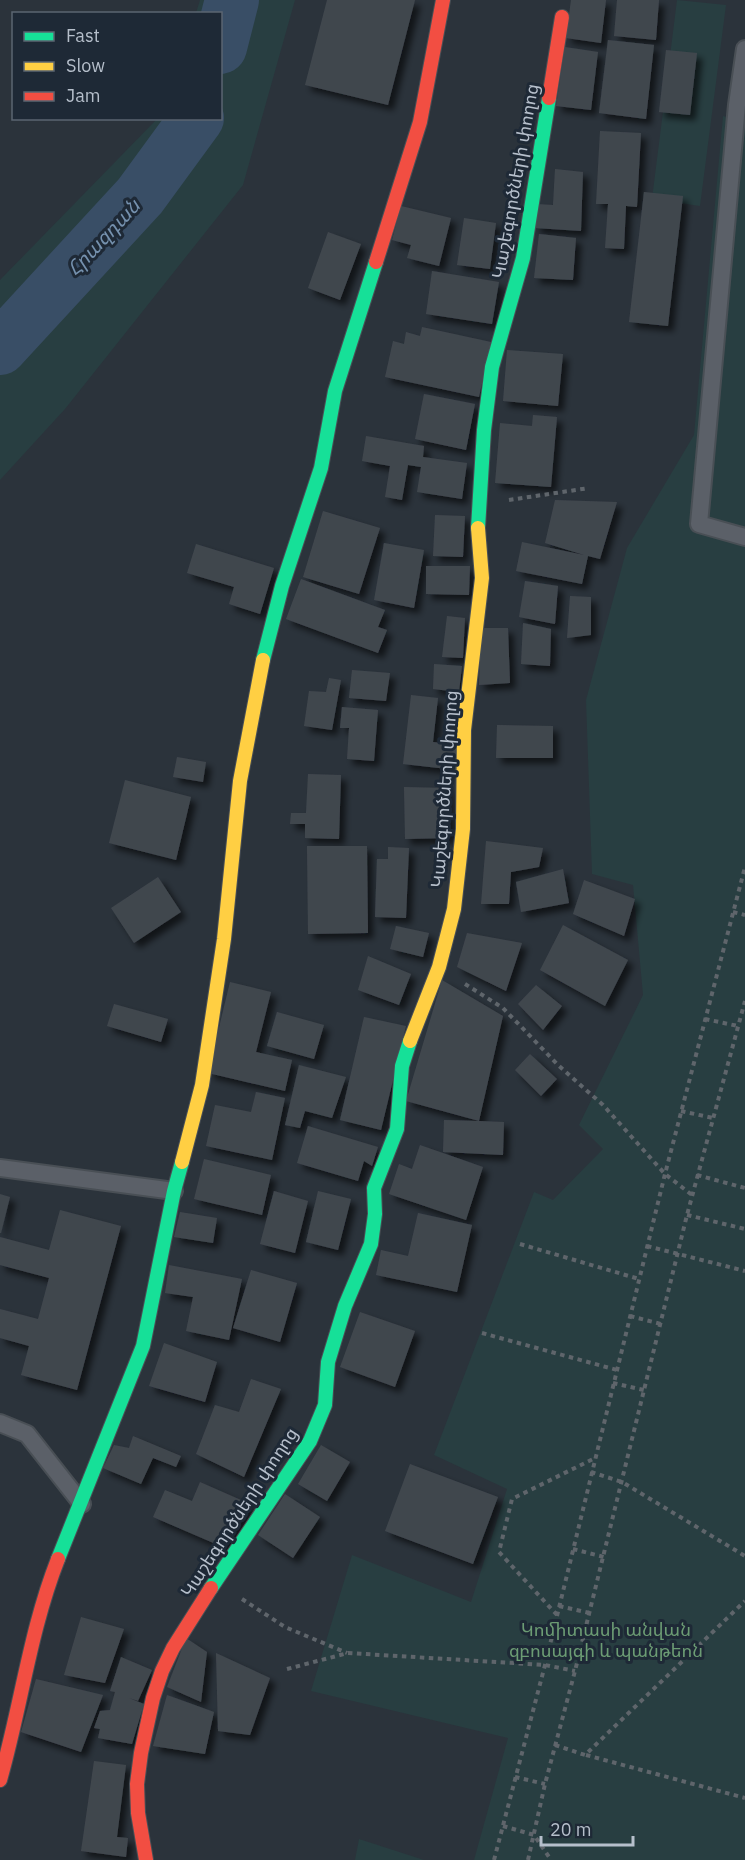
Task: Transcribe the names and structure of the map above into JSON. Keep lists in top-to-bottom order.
{
  "streets": {
    "street": ["Կաշեգործների փողոց"]
  },
  "water": ["Հրազդան"],
  "parks": ["Կոմիտասի անվան զբոսայգի և պանթեոն"],
  "legend": ["Fast", "Slow", "Jam"],
  "scale_bar": "20 m"
}
